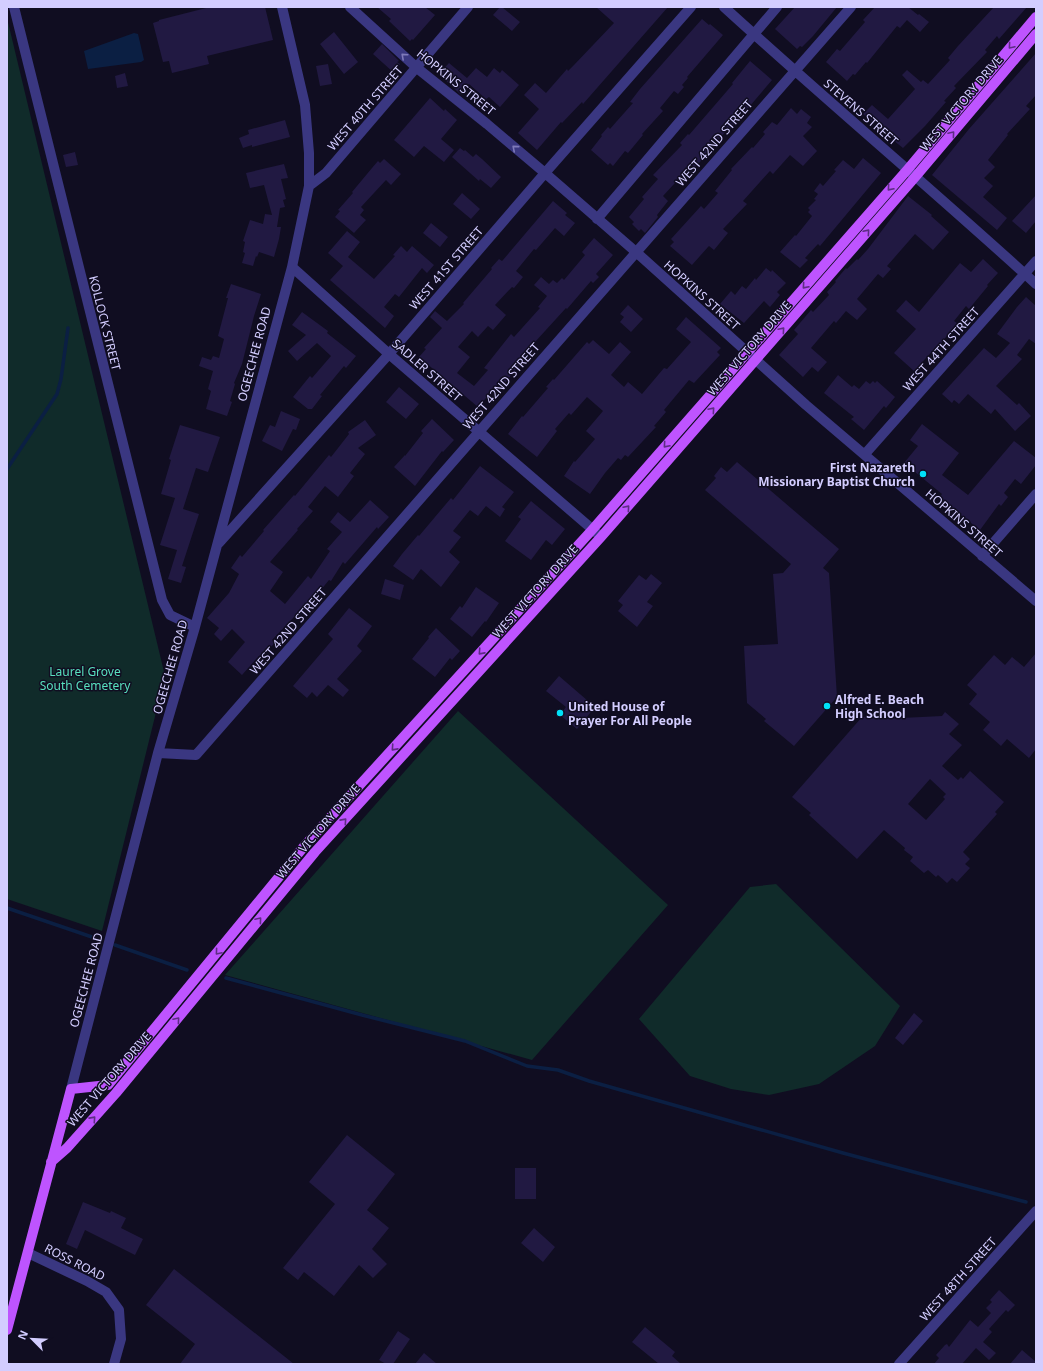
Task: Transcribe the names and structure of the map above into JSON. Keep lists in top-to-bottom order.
{
  "streets": {
    "main road": ["WEST VICTORY DRIVE", "OGEECHEE ROAD"],
    "street": [
      "HOPKINS STREET",
      "WEST 40TH STREET",
      "STEVENS STREET",
      "WEST 42ND STREET",
      "WEST 41ST STREET",
      "KOLLOCK STREET",
      "WEST 44TH STREET",
      "SADLER STREET",
      "ROSS ROAD",
      "WEST 48TH STREET"
    ]
  },
  "crossings": [
    ["HOPKINS STREET", "WEST VICTORY DRIVE"],
    ["HOPKINS STREET", "WEST 40TH STREET"],
    ["HOPKINS STREET", "WEST 42ND STREET"],
    ["HOPKINS STREET", "WEST 41ST STREET"],
    ["HOPKINS STREET", "WEST 44TH STREET"],
    ["WEST VICTORY DRIVE", "STEVENS STREET"],
    ["WEST VICTORY DRIVE", "OGEECHEE ROAD"],
    ["WEST VICTORY DRIVE", "SADLER STREET"],
    ["WEST 40TH STREET", "OGEECHEE ROAD"],
    ["STEVENS STREET", "WEST 42ND STREET"],
    ["STEVENS STREET", "WEST 44TH STREET"],
    ["WEST 42ND STREET", "OGEECHEE ROAD"],
    ["WEST 42ND STREET", "SADLER STREET"],
    ["WEST 41ST STREET", "OGEECHEE ROAD"],
    ["WEST 41ST STREET", "SADLER STREET"],
    ["KOLLOCK STREET", "OGEECHEE ROAD"],
    ["OGEECHEE ROAD", "SADLER STREET"],
    ["OGEECHEE ROAD", "ROSS ROAD"]
  ],
  "parks": ["Laurel Grove South Cemetery"],
  "places": ["First Nazareth Missionary Baptist Church", "Alfred E. Beach High School", "United House of Prayer For All People"],
  "north": "top left"
}
